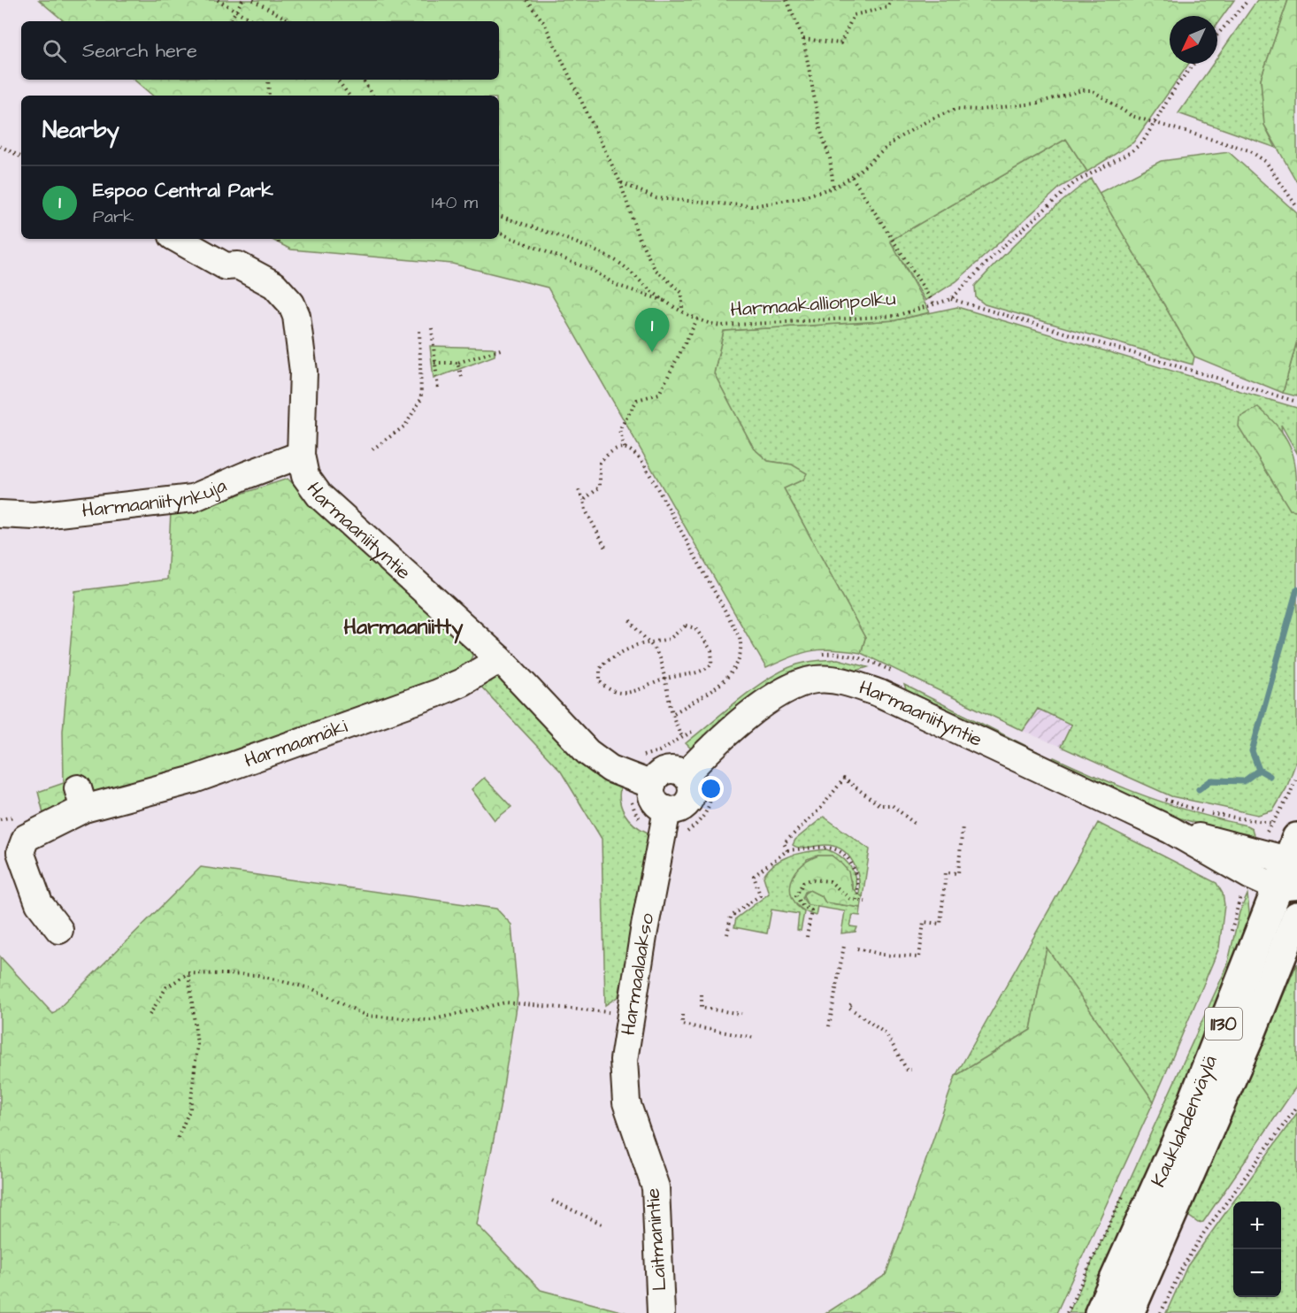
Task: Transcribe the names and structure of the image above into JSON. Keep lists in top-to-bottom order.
{
  "streets": {
    "main road": ["1130", "Kauklahdenväylä"],
    "street": [
      "Harmaaniitynkuja",
      "Harmaaniityntie",
      "Harmaamäki",
      "Harmaalaakso",
      "Laitmanintie"
    ],
    "path": ["Harmaakallionpolku"]
  },
  "crossings": [
    ["Harmaaniitynkuja", "Harmaaniityntie"],
    ["Harmaaniityntie", "Harmaamäki"],
    ["Harmaaniityntie", "Kauklahdenväylä"],
    ["Harmaalaakso", "Laitmanintie"]
  ],
  "districts": ["Harmaaniitty"],
  "north": "bottom left",
  "page": {
    "search": "Search here",
    "heading": "Nearby",
    "list": [
      {
        "mark": "1",
        "name": "Espoo Central Park",
        "note": "Park",
        "value": "140 m"
      }
    ],
    "pins": "1",
    "map_buttons": ["+", "−"]
  }
}
